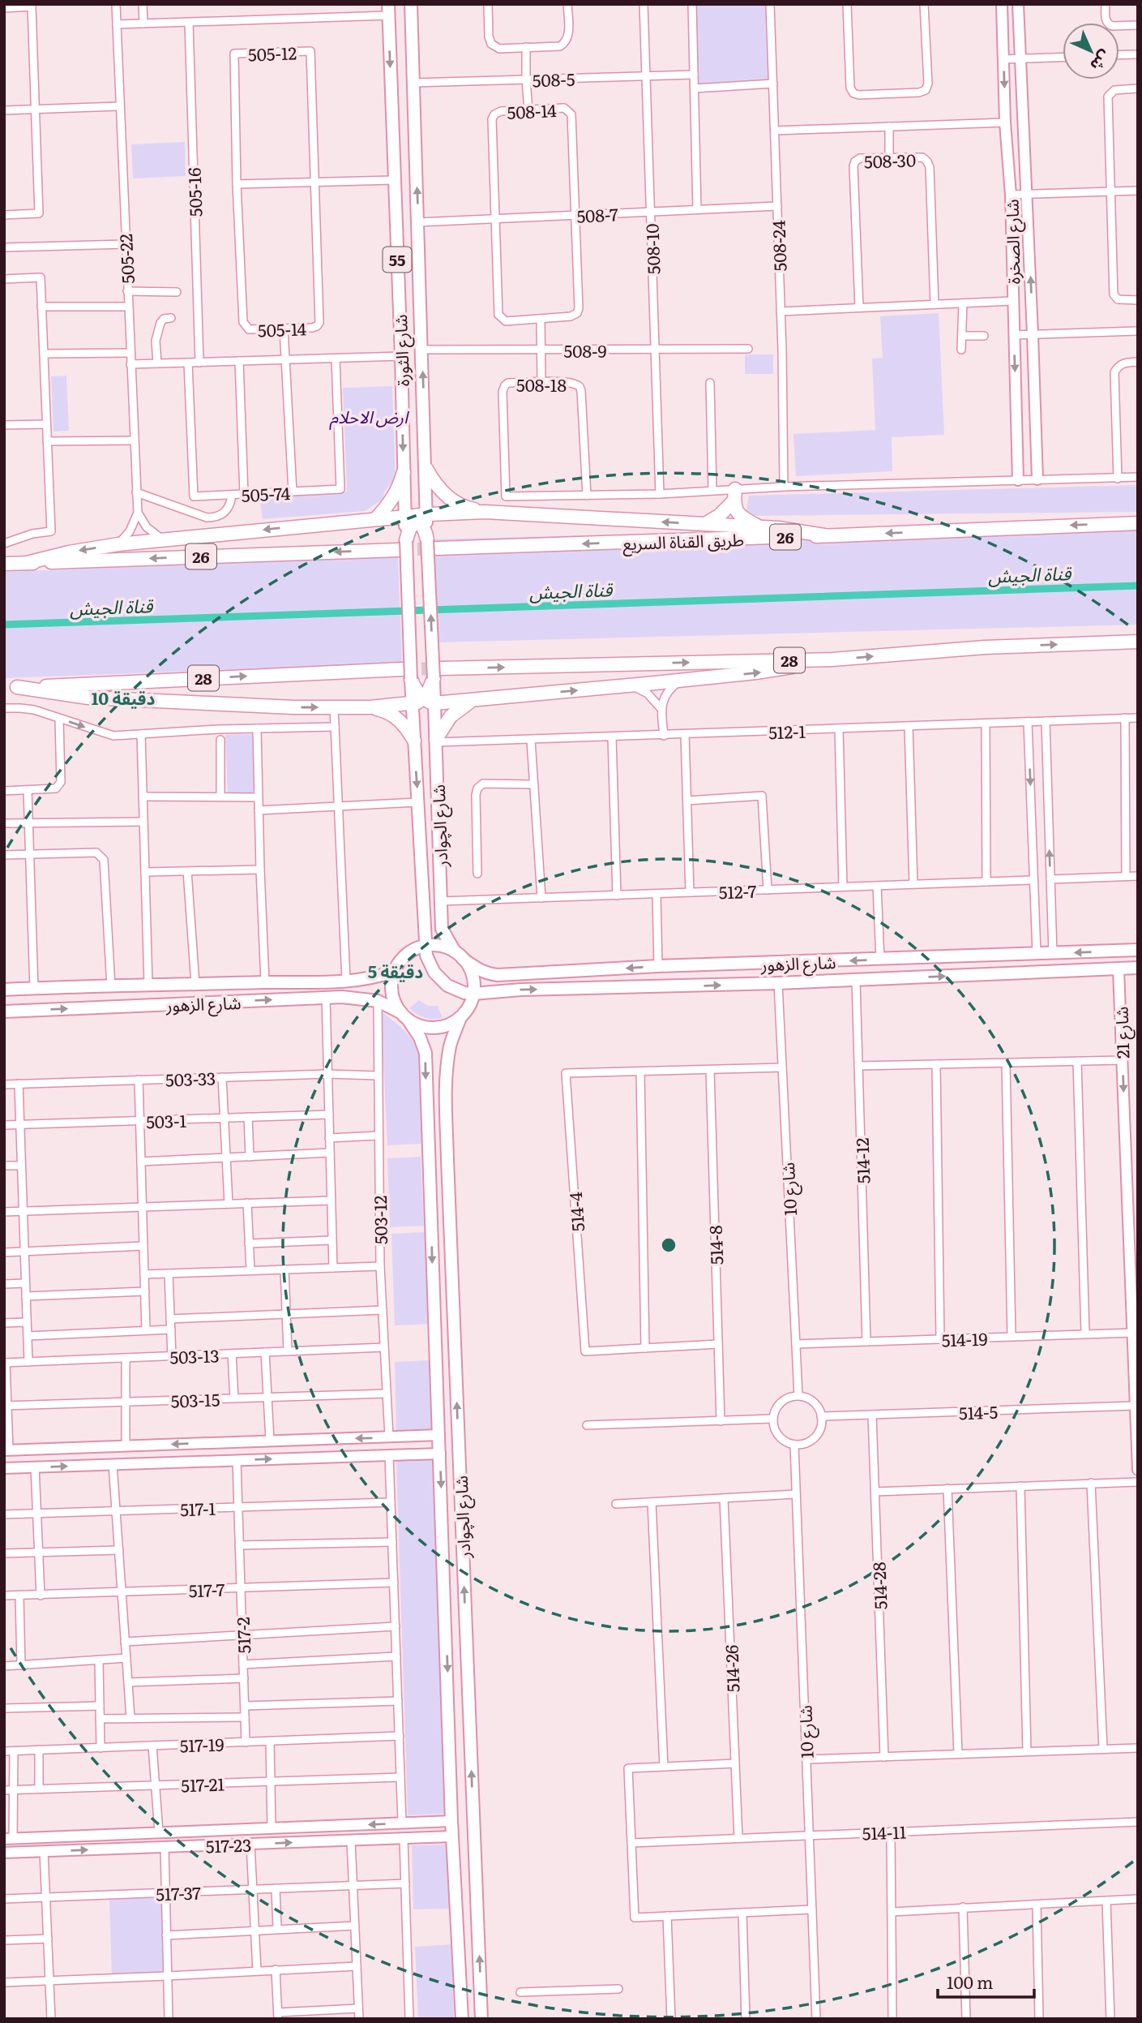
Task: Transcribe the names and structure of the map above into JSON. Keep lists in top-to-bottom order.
{
  "streets": {
    "highway": ["26", "طريق القناة السريع", "28"],
    "main road": [
      "55",
      "شارع الثورة",
      "شارع الچوادر",
      "شارع الزهور"
    ],
    "street": [
      "505-12",
      "508-5",
      "508-14",
      "508-30",
      "505-16",
      "508-7",
      "شارع الصخرة",
      "508-24",
      "508-10",
      "505-22",
      "505-14",
      "508-9",
      "508-18",
      "505-74",
      "512-1",
      "512-7",
      "شارع 21",
      "503-33",
      "503-1",
      "514-12",
      "شارع 10",
      "514-4",
      "503-12",
      "514-8",
      "514-19",
      "503-13",
      "503-15",
      "514-5",
      "517-1",
      "514-28",
      "517-7",
      "517-2",
      "514-26",
      "517-19",
      "517-21",
      "514-11",
      "517-23",
      "517-37"
    ]
  },
  "crossings": [
    ["505-12", "505-14"],
    ["508-5", "508-10"],
    ["508-5", "شارع الثورة"],
    ["508-14", "508-7"],
    ["508-7", "508-24"],
    ["508-7", "508-10"],
    ["508-7", "شارع الثورة"],
    ["508-10", "508-9"],
    ["508-9", "شارع الثورة"],
    ["512-1", "شارع الچوادر"],
    ["شارع الچوادر", "512-7"],
    ["شارع الچوادر", "شارع الزهور"],
    ["شارع الچوادر", "517-23"],
    ["شارع الزهور", "شارع 21"],
    ["شارع الزهور", "514-12"],
    ["شارع الزهور", "شارع 10"],
    ["شارع الزهور", "503-12"],
    ["شارع 21", "514-19"],
    ["شارع 21", "514-5"],
    ["503-33", "503-12"],
    ["514-12", "514-19"],
    ["شارع 10", "514-19"],
    ["شارع 10", "514-5"],
    ["شارع 10", "514-11"],
    ["503-12", "503-13"],
    ["503-12", "503-15"],
    ["514-5", "514-28"],
    ["517-1", "517-2"],
    ["517-7", "517-2"],
    ["517-2", "517-19"],
    ["514-26", "514-11"]
  ],
  "water": ["قناة الجيش"],
  "parks": ["ارض الاحلام"],
  "scale_bar": "100 m",
  "north": "bottom right",
  "rings": ["10 دقيقة", "5 دقيقة"]
}
